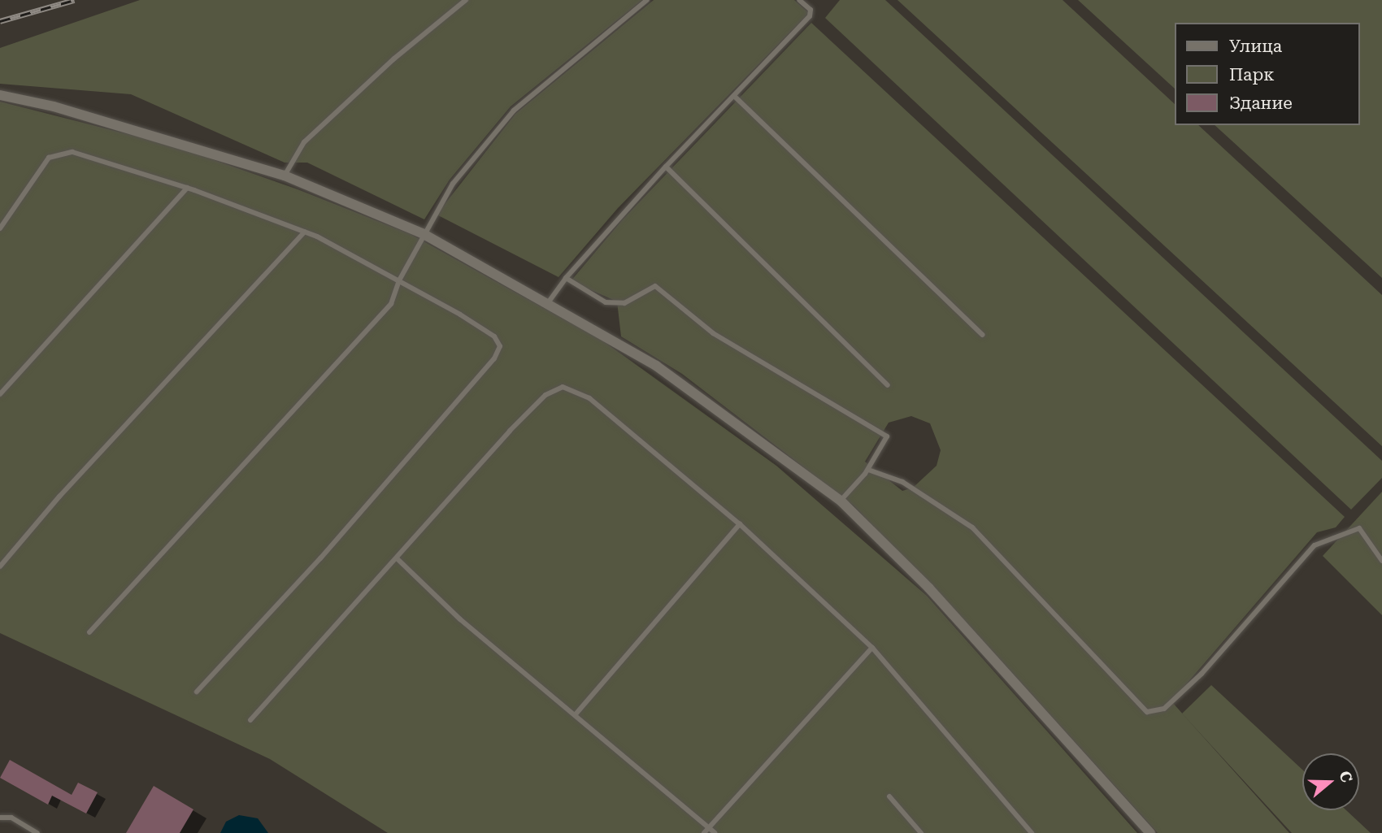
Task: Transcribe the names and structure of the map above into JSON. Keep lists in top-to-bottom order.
{
  "legend": ["Улица", "Парк", "Здание"],
  "north": "right"
}
